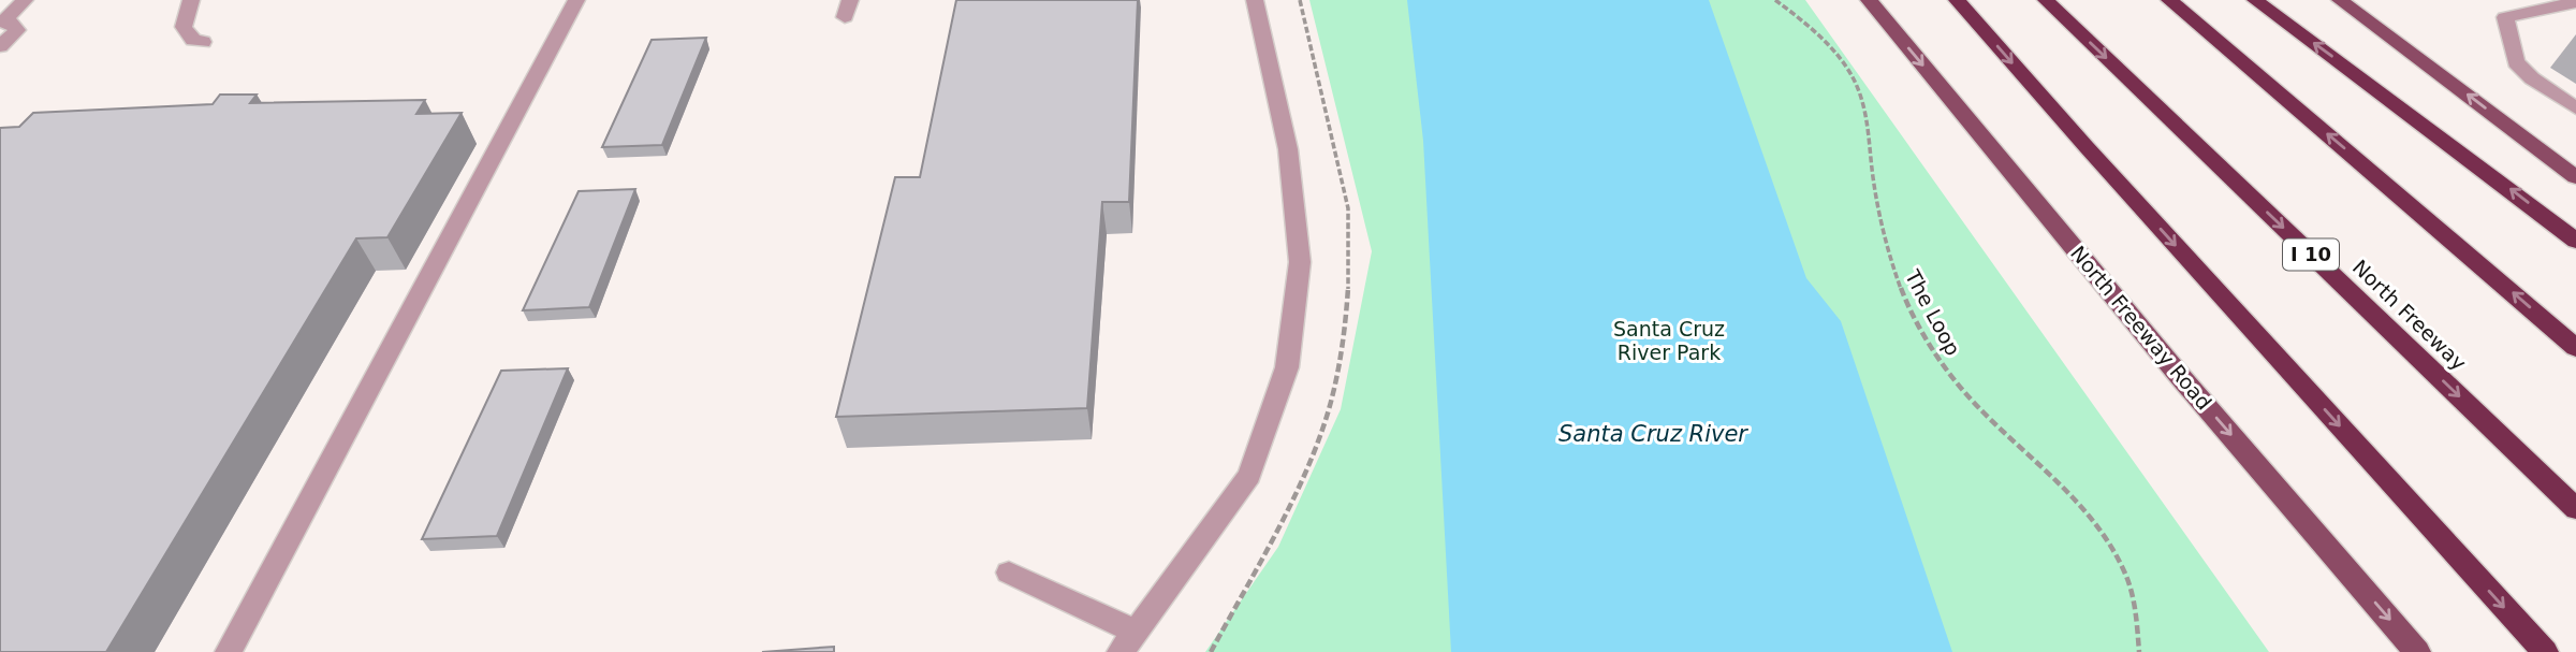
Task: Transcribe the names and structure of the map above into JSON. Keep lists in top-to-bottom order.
{
  "streets": {
    "highway": ["I 10", "North Freeway"],
    "main road": ["North Freeway Road"],
    "path": ["The Loop"]
  },
  "one_way": ["North Freeway Road"],
  "water": ["Santa Cruz River"],
  "parks": ["Santa Cruz River Park"]
}
